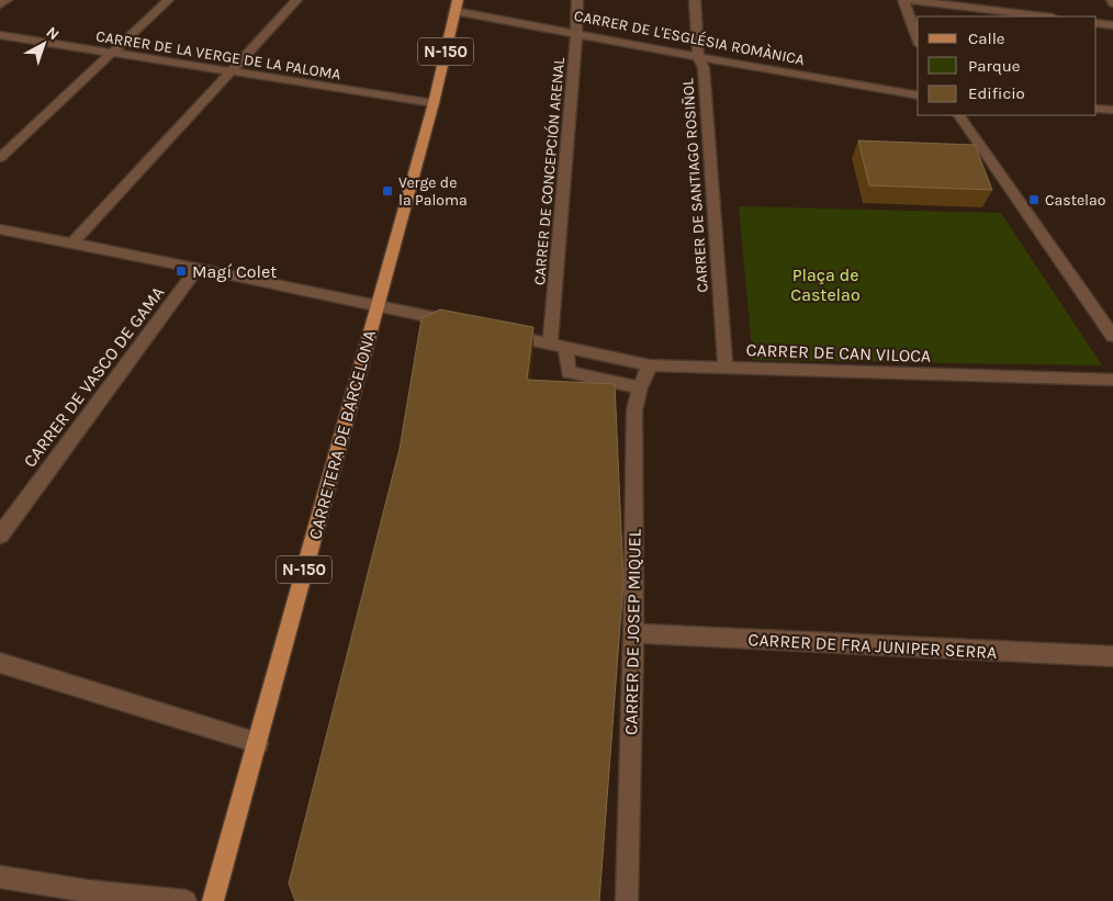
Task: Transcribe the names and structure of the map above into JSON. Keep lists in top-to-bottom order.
{
  "streets": {
    "main road": ["N-150", "CARRETERA DE BARCELONA"],
    "street": [
      "CARRER DE L'ESGLÉSIA ROMÀNICA",
      "CARRER DE LA VERGE DE LA PALOMA",
      "CARRER DE CONCEPCIÓN ARENAL",
      "CARRER DE SANTIAGO ROSIÑOL",
      "CARRER DE CAN VILOCA",
      "CARRER DE VASCO DE GAMA",
      "CARRER DE JOSEP MIQUEL",
      "CARRER DE FRA JUNIPER SERRA"
    ]
  },
  "crossings": [
    ["CARRER DE L'ESGLÉSIA ROMÀNICA", "CARRER DE CONCEPCIÓN ARENAL"],
    ["CARRER DE L'ESGLÉSIA ROMÀNICA", "CARRER DE SANTIAGO ROSIÑOL"],
    ["CARRER DE L'ESGLÉSIA ROMÀNICA", "CARRETERA DE BARCELONA"],
    ["CARRER DE LA VERGE DE LA PALOMA", "CARRETERA DE BARCELONA"],
    ["CARRER DE CONCEPCIÓN ARENAL", "CARRER DE CAN VILOCA"],
    ["CARRER DE SANTIAGO ROSIÑOL", "CARRER DE CAN VILOCA"],
    ["CARRER DE CAN VILOCA", "CARRER DE JOSEP MIQUEL"],
    ["CARRER DE JOSEP MIQUEL", "CARRER DE FRA JUNIPER SERRA"]
  ],
  "parks": ["Plaça de Castelao"],
  "places": {
    "transit": ["Verge de la Paloma", "Castelao", "Magí Colet"]
  },
  "legend": ["Calle", "Parque", "Edificio"],
  "north": "top right"
}
